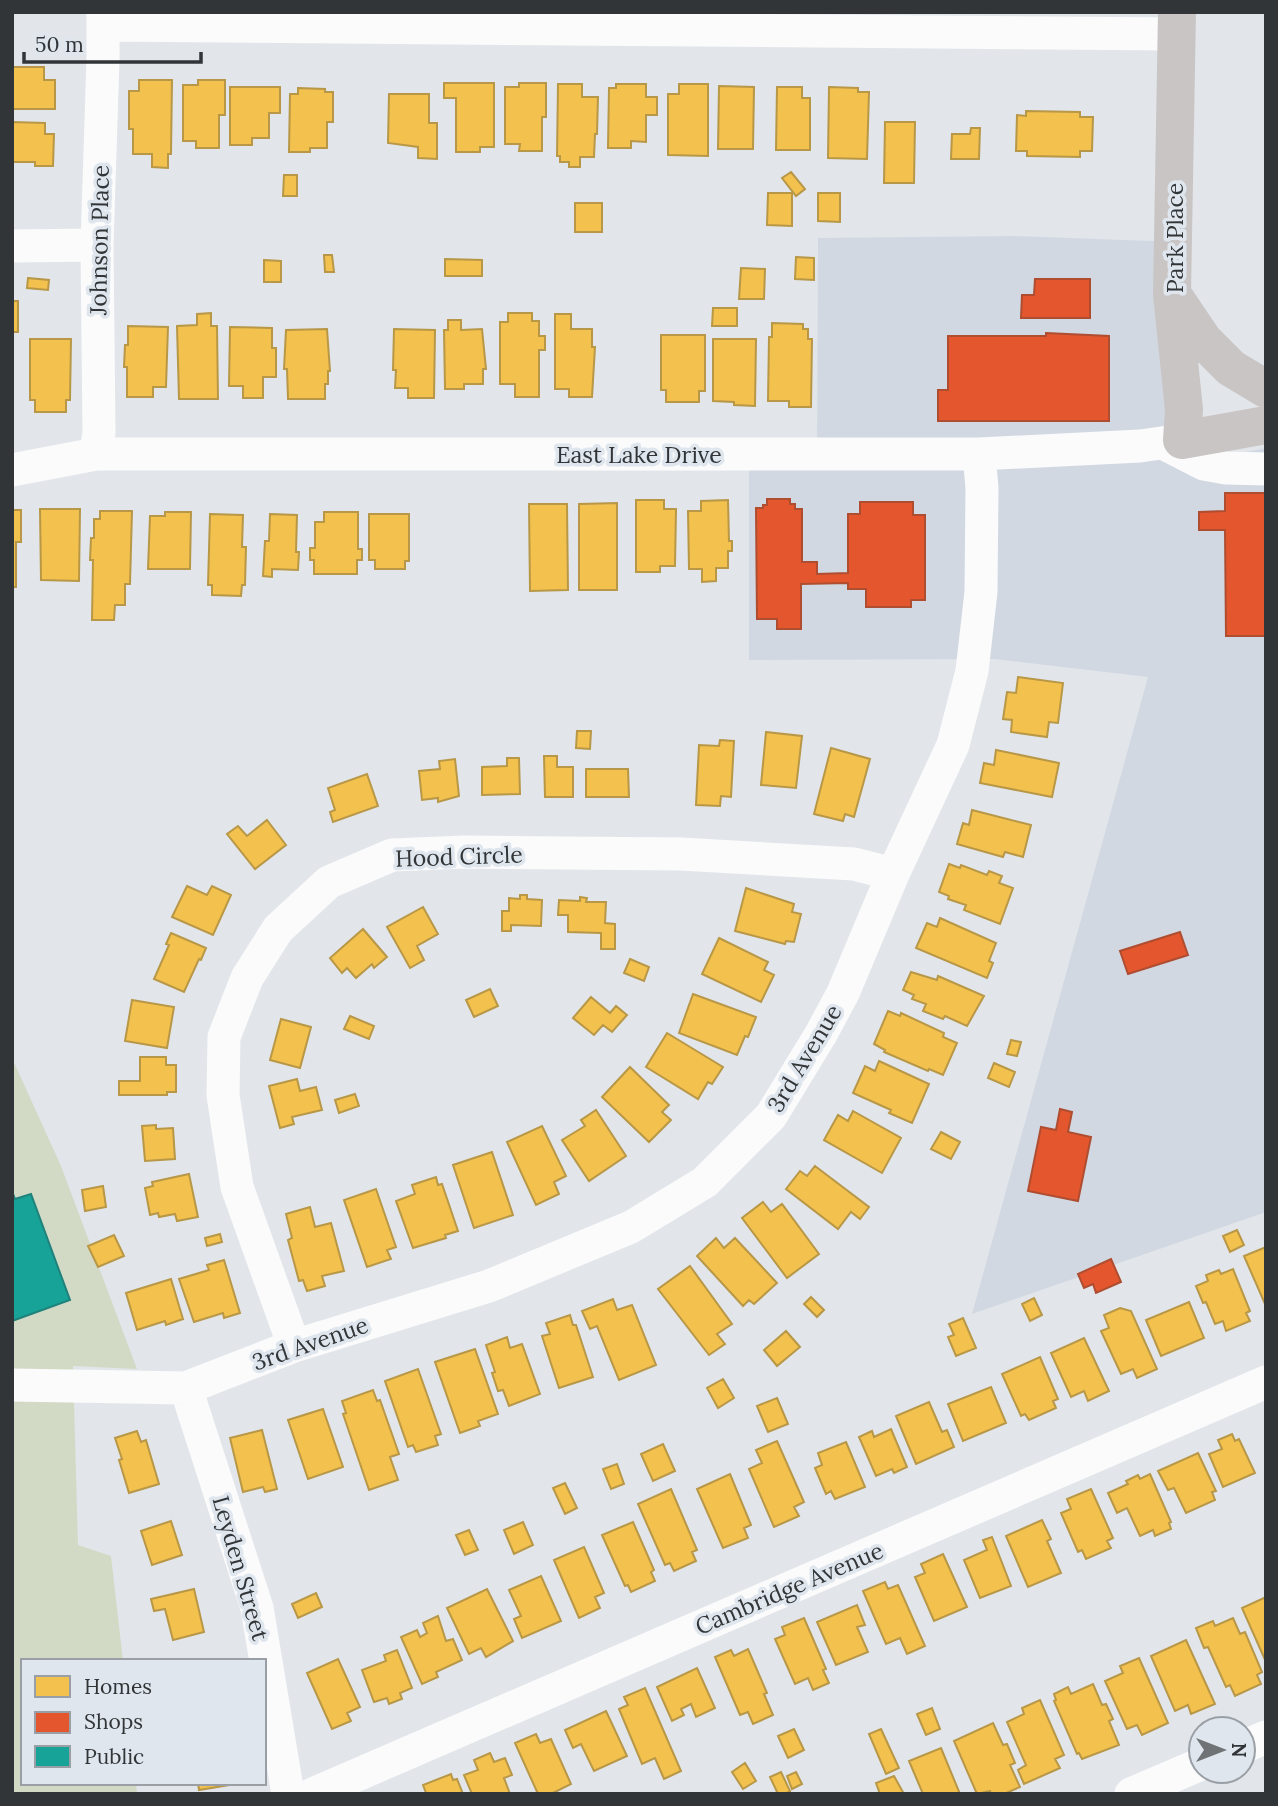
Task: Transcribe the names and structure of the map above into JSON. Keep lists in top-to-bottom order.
{
  "streets": {
    "main road": ["Park Place", "East Lake Drive"],
    "street": [
      "Johnson Place",
      "Hood Circle",
      "3rd Avenue",
      "Leyden Street",
      "Cambridge Avenue"
    ]
  },
  "crossings": [
    ["Park Place", "East Lake Drive"],
    ["Johnson Place", "East Lake Drive"],
    ["East Lake Drive", "3rd Avenue"],
    ["Hood Circle", "3rd Avenue"],
    ["3rd Avenue", "Leyden Street"]
  ],
  "legend": ["Homes", "Shops", "Public"],
  "scale_bar": "50 m",
  "north": "right"
}
